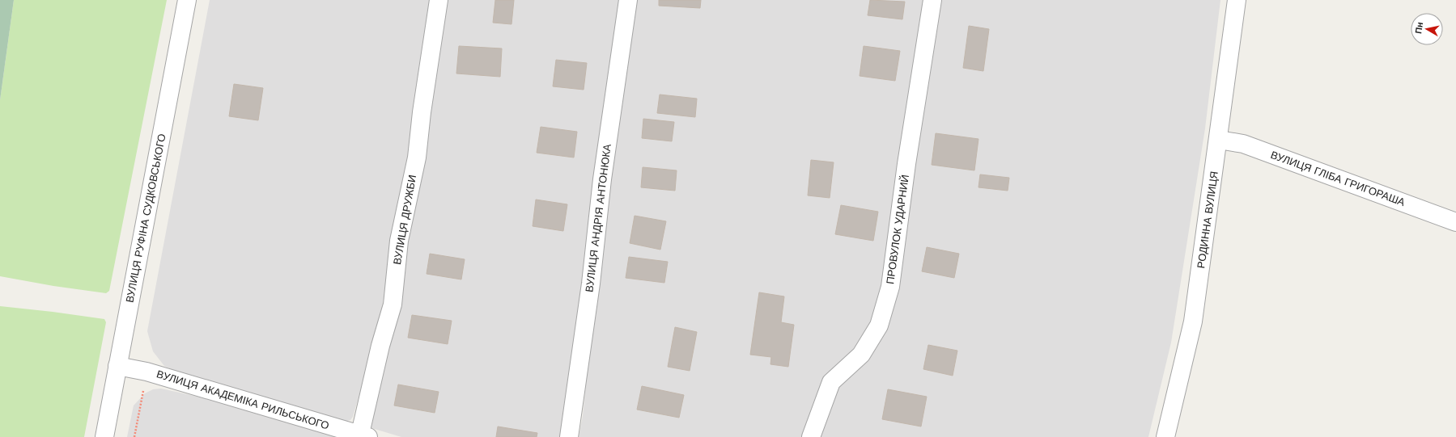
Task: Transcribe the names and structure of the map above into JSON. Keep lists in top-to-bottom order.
{
  "streets": {
    "street": [
      "ВУЛИЦЯ ГЛІБА ГРИГОРАША",
      "ВУЛИЦЯ РУФІНА СУДКОВСЬКОГО",
      "ВУЛИЦЯ АНДРІЯ АНТОНЮКА",
      "ВУЛИЦЯ ДРУЖБИ",
      "РОДИННА ВУЛИЦЯ",
      "ПРОВУЛОК УДАРНИЙ",
      "ВУЛИЦЯ АКАДЕМІКА РИЛЬСЬКОГО"
    ]
  },
  "crossings": [
    ["ВУЛИЦЯ ГЛІБА ГРИГОРАША", "РОДИННА ВУЛИЦЯ"],
    ["ВУЛИЦЯ РУФІНА СУДКОВСЬКОГО", "ВУЛИЦЯ АКАДЕМІКА РИЛЬСЬКОГО"],
    ["ВУЛИЦЯ ДРУЖБИ", "ВУЛИЦЯ АКАДЕМІКА РИЛЬСЬКОГО"]
  ],
  "north": "left"
}
